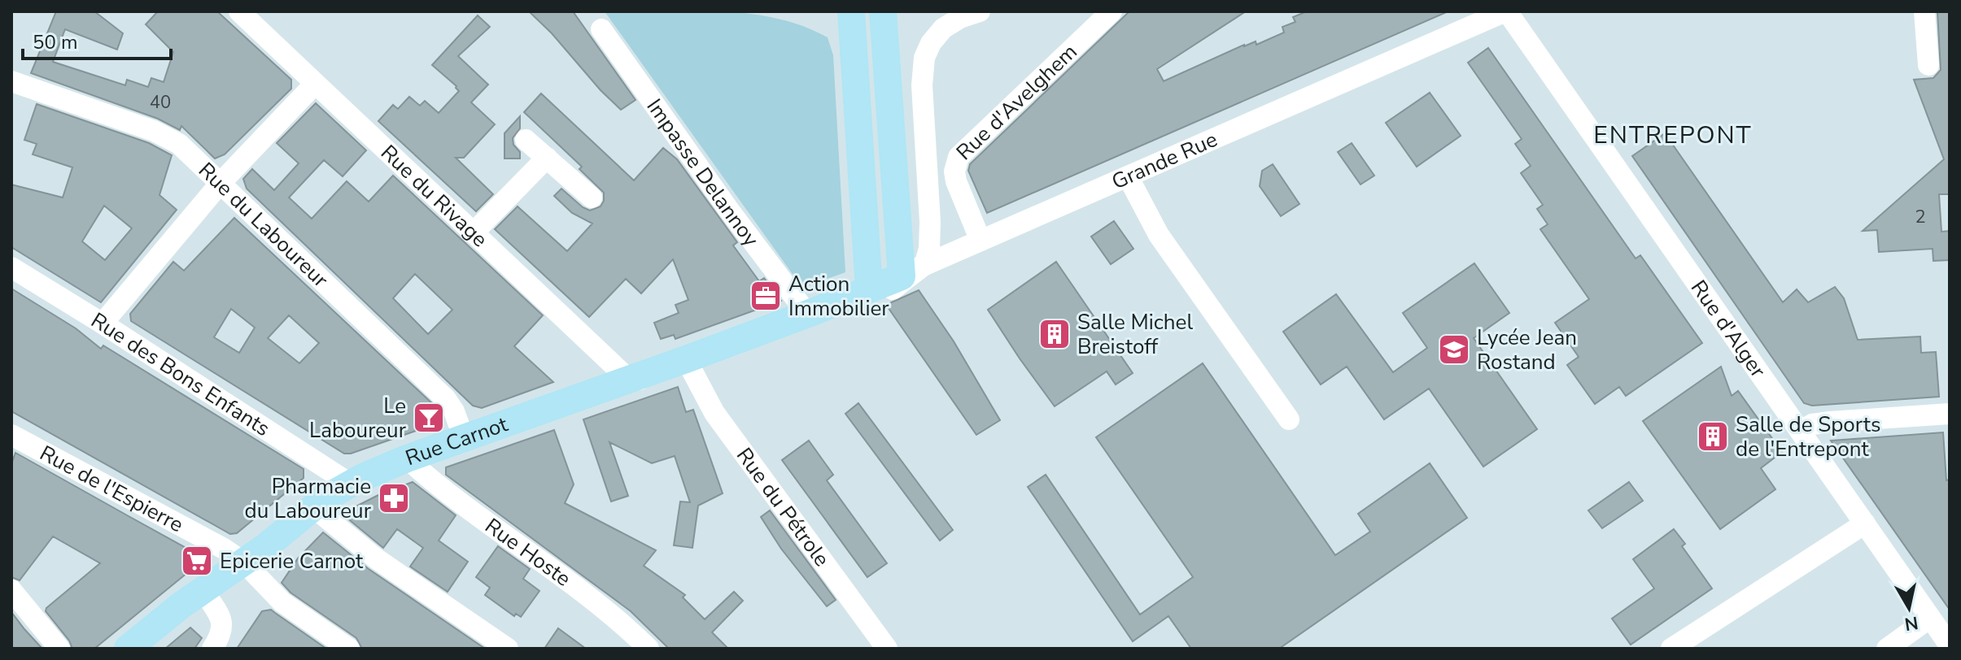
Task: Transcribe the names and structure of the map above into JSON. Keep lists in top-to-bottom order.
{
  "streets": {
    "main road": ["Grande Rue", "Rue Carnot"],
    "street": [
      "Rue d'Avelghem",
      "Impasse Delannoy",
      "Rue du Rivage",
      "Rue du Laboureur",
      "Rue d'Alger",
      "Rue des Bons Enfants",
      "Rue de l'Espierre",
      "Rue du Pétrole",
      "Rue Hoste"
    ]
  },
  "crossings": [
    ["Rue d'Avelghem", "Grande Rue"],
    ["Grande Rue", "Impasse Delannoy"],
    ["Grande Rue", "Rue d'Alger"],
    ["Grande Rue", "Rue Carnot"],
    ["Impasse Delannoy", "Rue Carnot"],
    ["Rue du Rivage", "Rue Carnot"],
    ["Rue du Laboureur", "Rue Carnot"],
    ["Rue des Bons Enfants", "Rue Carnot"],
    ["Rue Carnot", "Rue de l'Espierre"],
    ["Rue Carnot", "Rue du Pétrole"],
    ["Rue Carnot", "Rue Hoste"]
  ],
  "districts": ["ENTREPONT"],
  "places": {
    "office": ["Action Immobilier"],
    "building": ["Salle Michel Breistoff", "Salle de Sports de l'Entrepont"],
    "school or university": ["Lycée Jean Rostand"],
    "bar": ["Le Laboureur"],
    "pharmacy": ["Pharmacie du Laboureur"],
    "supermarket": ["Epicerie Carnot"]
  },
  "house_numbers": ["40", "2"],
  "scale_bar": "50 m",
  "north": "bottom"
}
